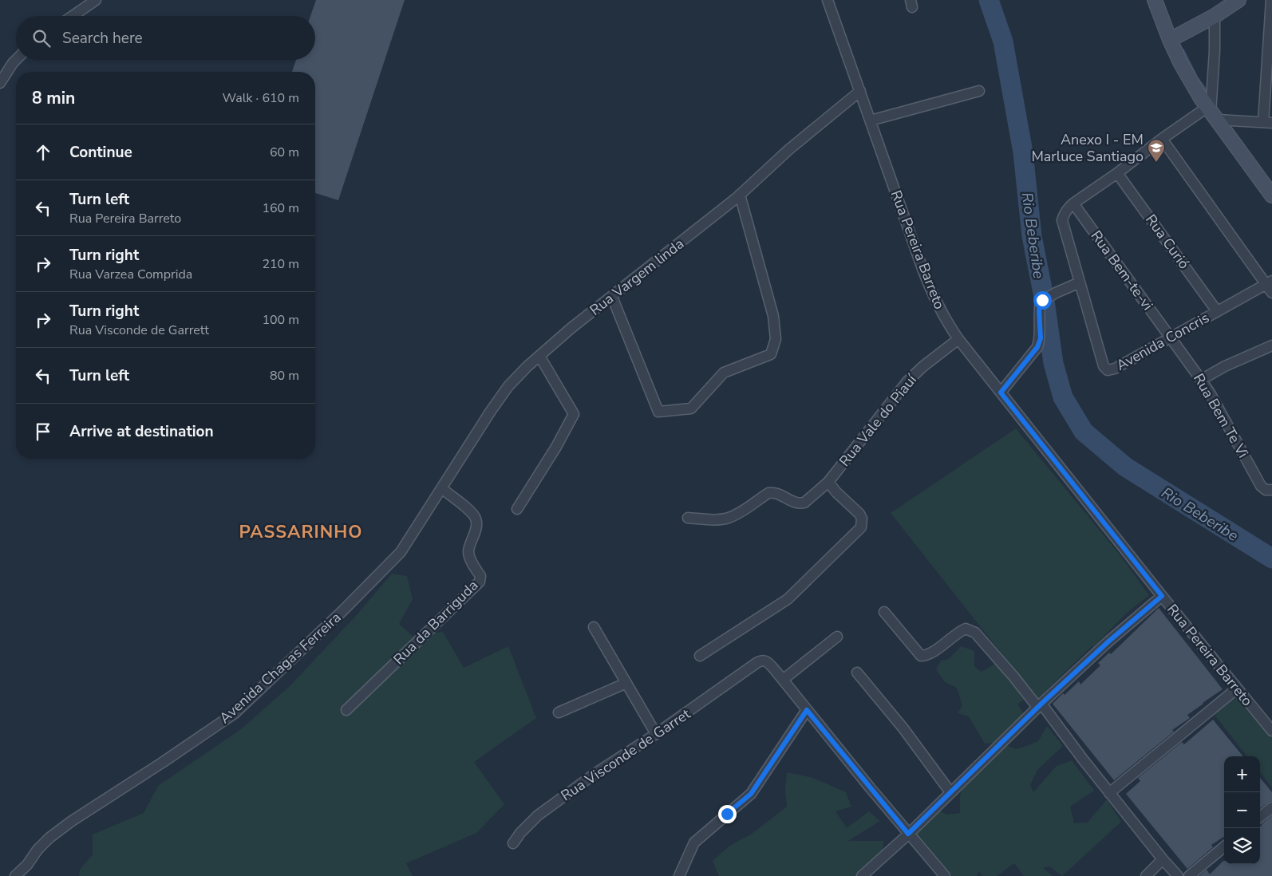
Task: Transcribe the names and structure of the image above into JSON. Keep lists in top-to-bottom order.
{
  "streets": {
    "street": [
      "Rua Curió",
      "Rua Pereira Barreto",
      "Rua Bem-te-vi",
      "Rua Vargem linda",
      "Avenida Concris",
      "Rua Bem Te Vi",
      "Rua Vale do Piauí",
      "Rua da Barriguda",
      "Avenida Chagas Ferreira",
      "Rua Visconde de Garret"
    ]
  },
  "crossings": [
    ["Rua Curió", "Avenida Concris"],
    ["Rua Pereira Barreto", "Rua Vargem linda"],
    ["Rua Pereira Barreto", "Rua Vale do Piauí"],
    ["Rua Bem-te-vi", "Avenida Concris"],
    ["Rua Bem-te-vi", "Rua Bem Te Vi"],
    ["Rua Vargem linda", "Rua da Barriguda"],
    ["Rua Vargem linda", "Avenida Chagas Ferreira"],
    ["Avenida Concris", "Rua Bem Te Vi"],
    ["Rua da Barriguda", "Avenida Chagas Ferreira"]
  ],
  "districts": ["PASSARINHO"],
  "water": ["Rio Beberibe"],
  "places": {
    "school or university": ["Anexo I - EM Marluce Santiago"]
  },
  "page": {
    "search": "Search here",
    "heading": ["8 min", "Walk · 610 m"],
    "list": [
      ["Continue", "60 m"],
      ["Turn left", "Rua Pereira Barreto", "160 m"],
      ["Turn right", "Rua Varzea Comprida", "210 m"],
      ["Turn right", "Rua Visconde de Garrett", "100 m"],
      ["Turn left", "80 m"],
      "Arrive at destination"
    ],
    "map_buttons": ["+", "−"]
  }
}
